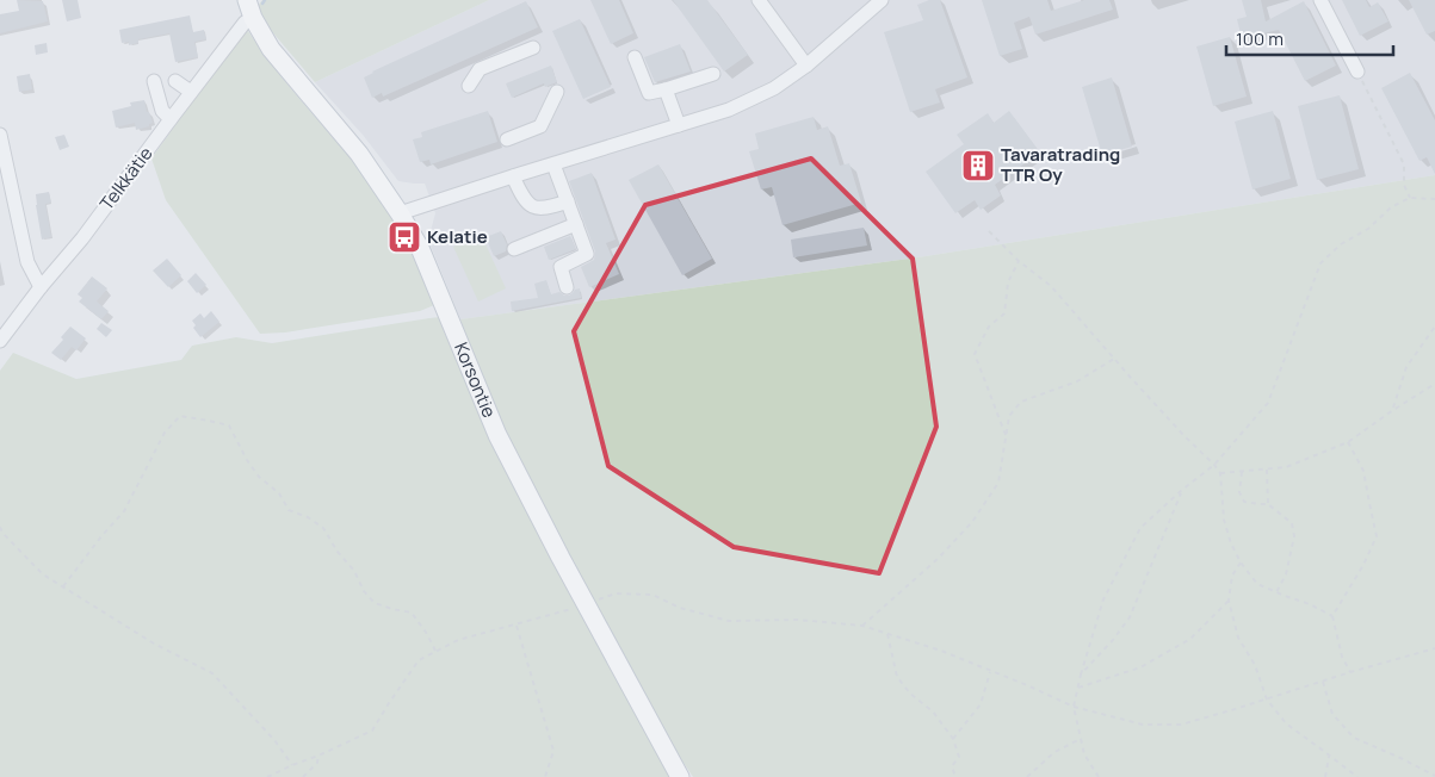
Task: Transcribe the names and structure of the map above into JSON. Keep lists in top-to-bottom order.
{
  "streets": {
    "main road": ["Korsontie"],
    "street": ["Telkkätie"]
  },
  "crossings": [
    ["Telkkätie", "Korsontie"]
  ],
  "places": {
    "building": ["Tavaratrading TTR Oy"],
    "bus stop": ["Kelatie"]
  },
  "scale_bar": "100 m"
}
